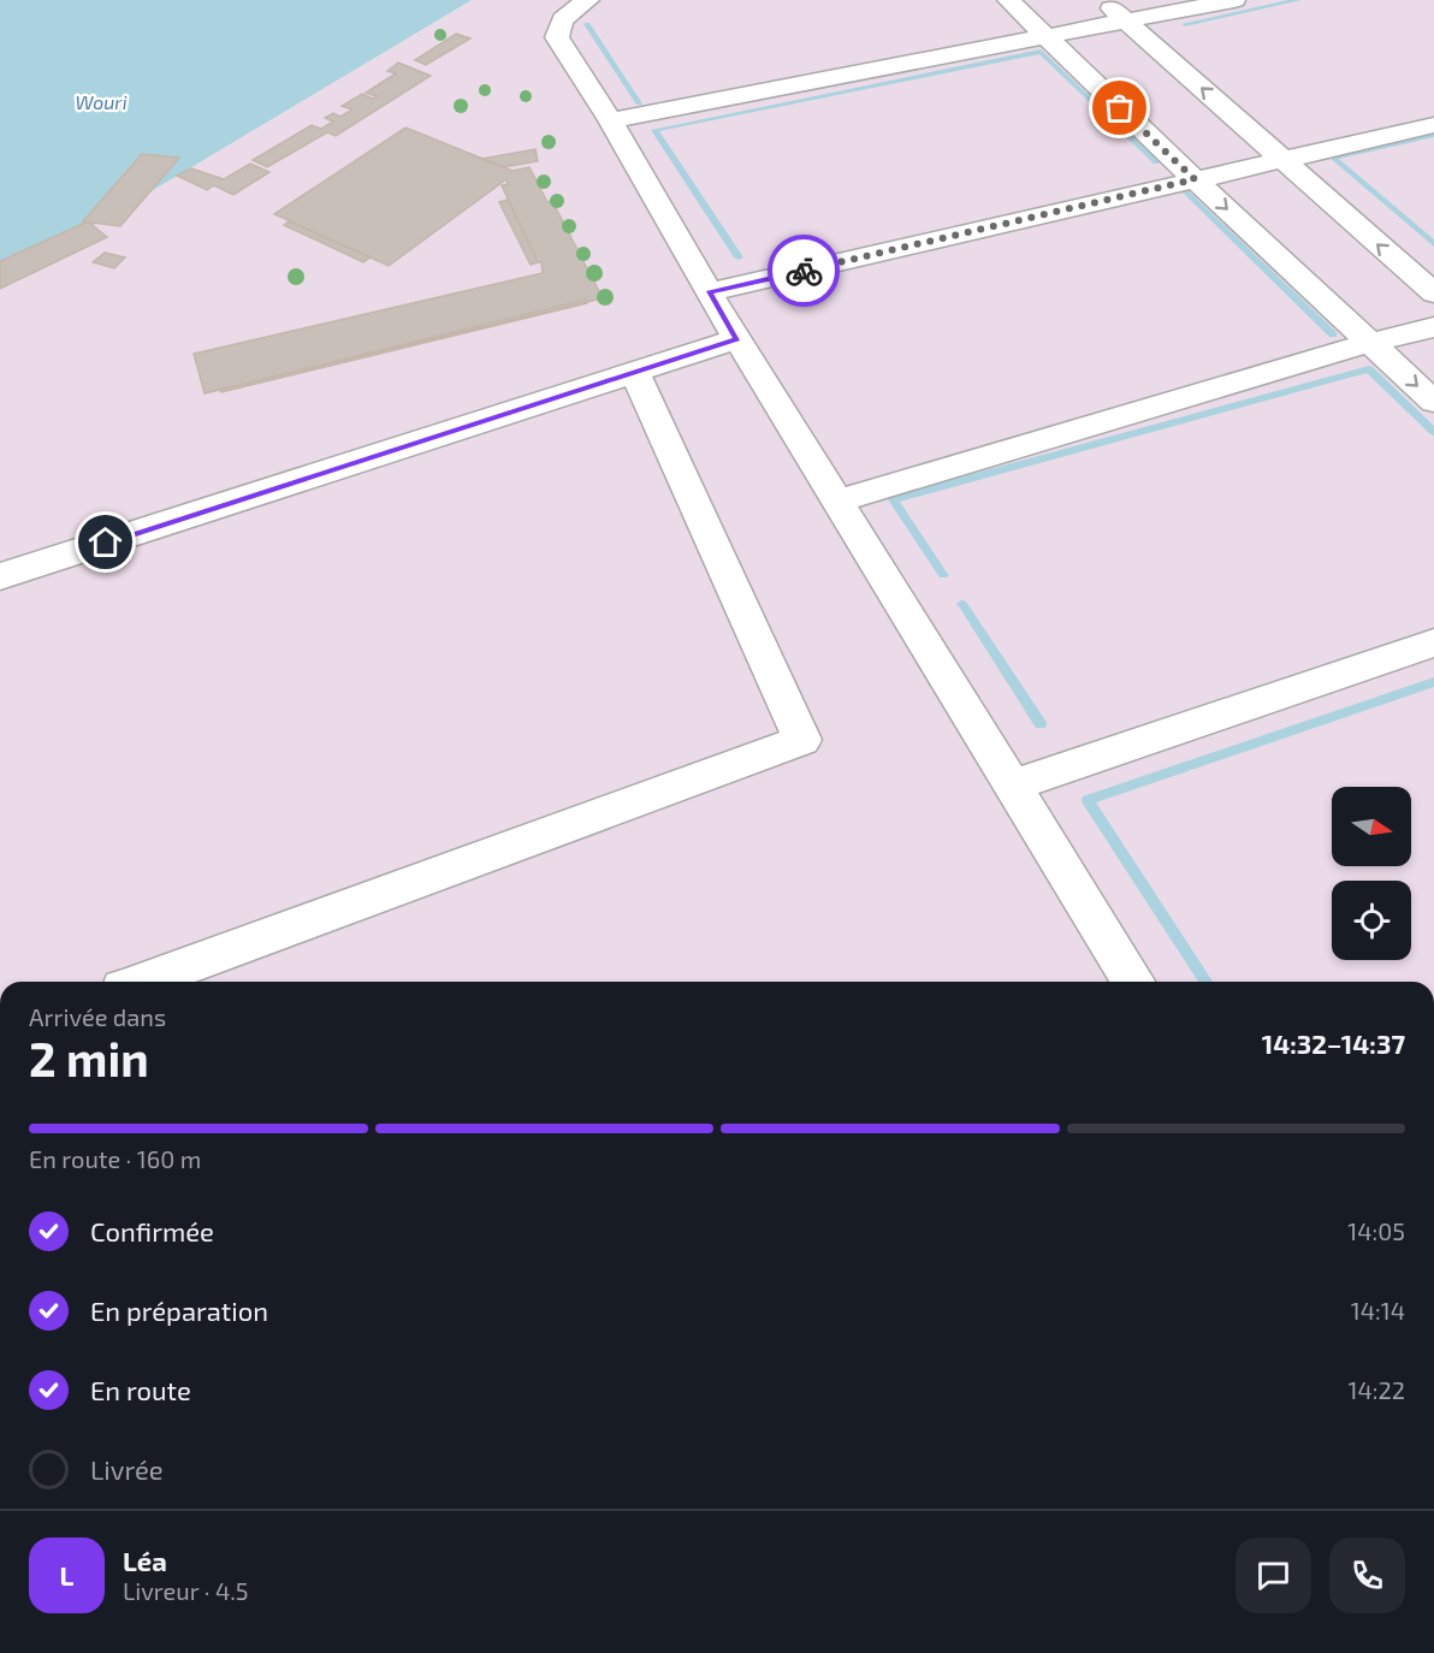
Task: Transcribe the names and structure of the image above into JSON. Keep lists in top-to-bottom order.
{
  "water": ["Wouri"],
  "north": "right",
  "page": {
    "heading": ["2 min", "Arrivée dans", "14:32–14:37"],
    "panel": ["Léa", "Livreur · 4.5"],
    "bar": "En route · 160 m",
    "list": [
      ["Confirmée", "14:05"],
      ["En préparation", "14:14"],
      ["En route", "14:22"],
      "Livrée"
    ],
    "round": "L"
  }
}
